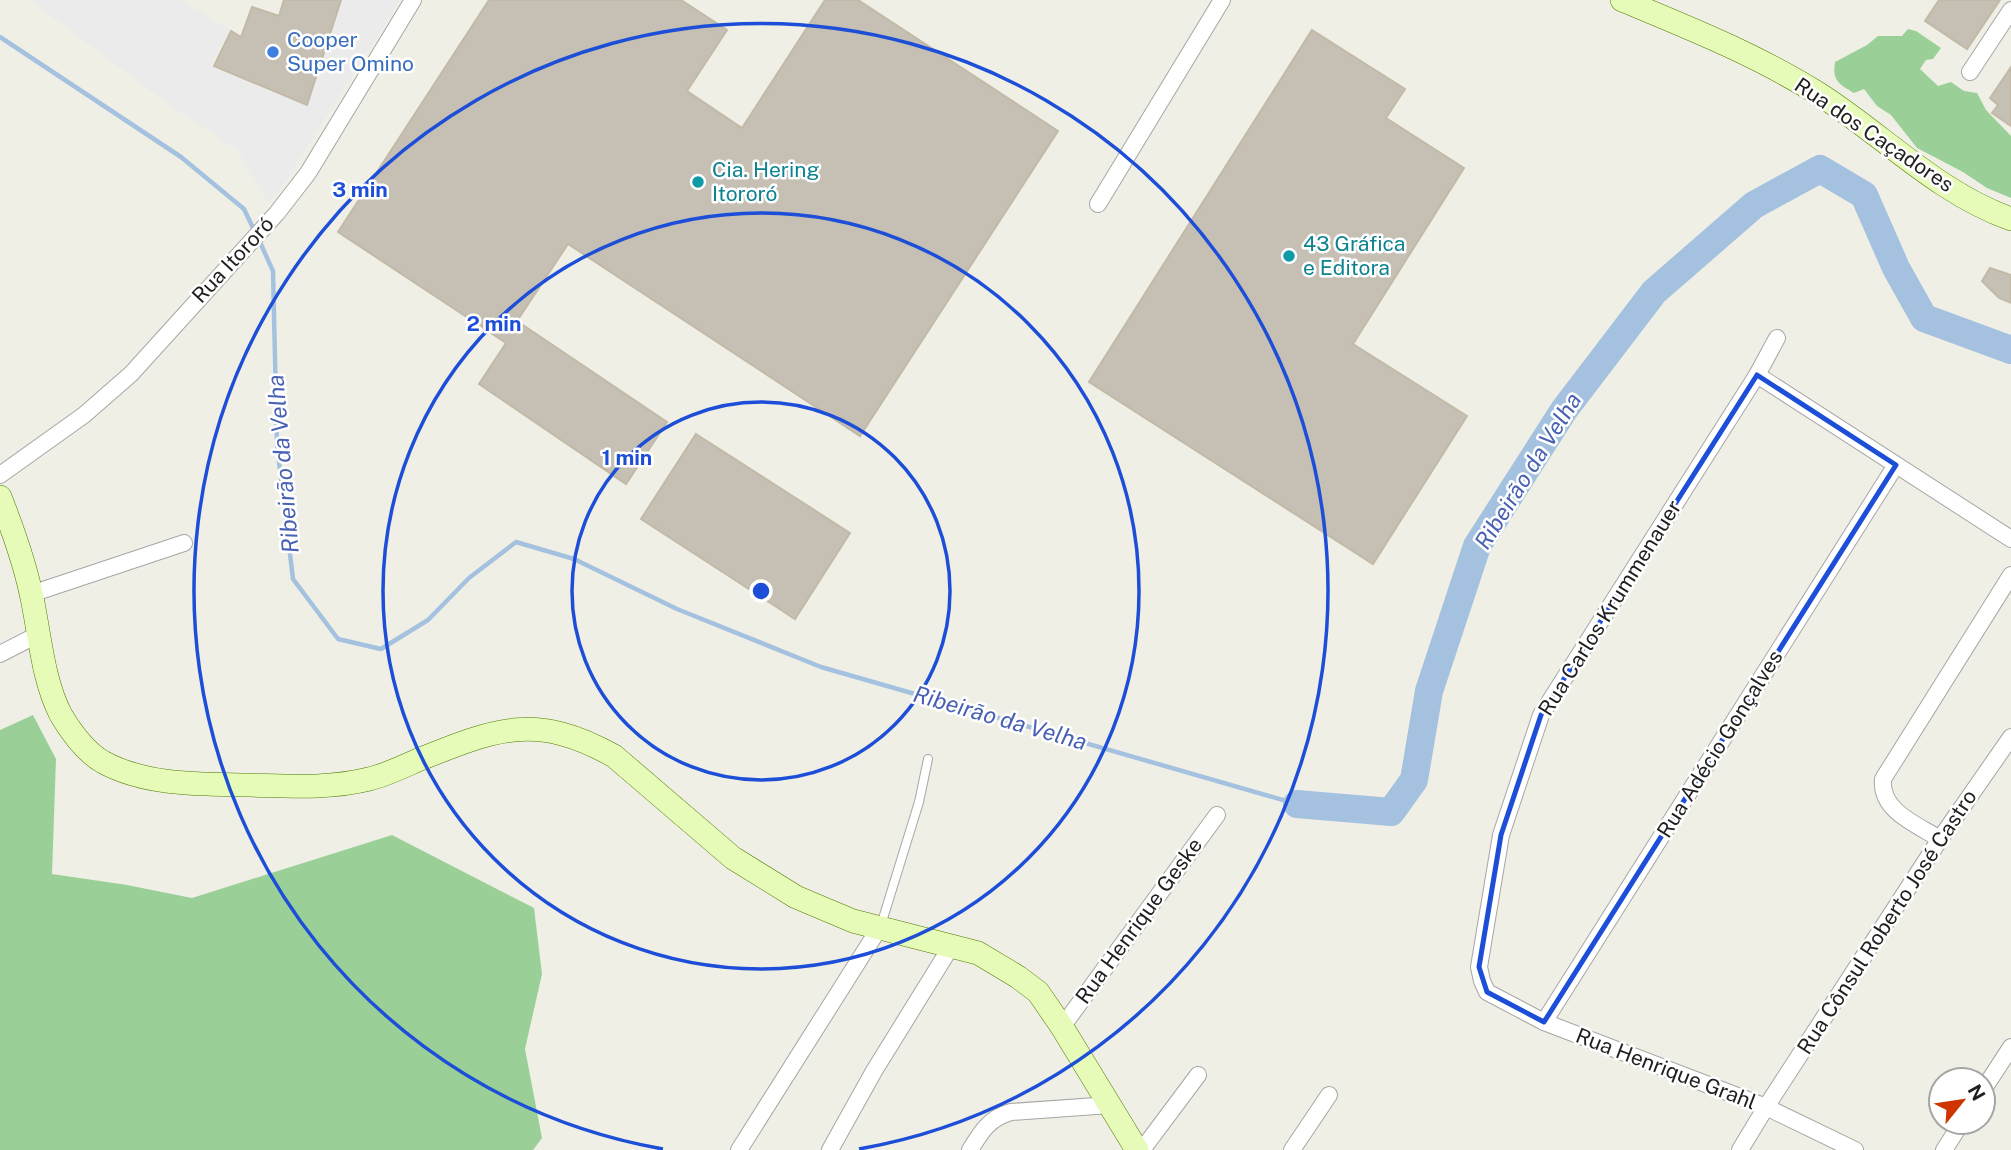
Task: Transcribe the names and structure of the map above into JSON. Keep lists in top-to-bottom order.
{
  "streets": {
    "main road": ["Rua dos Caçadores"],
    "street": [
      "Rua Itororó",
      "Rua Carlos Krummenauer",
      "Rua Adécio Gonçalves",
      "Rua Henrique Geske",
      "Rua Cônsul Roberto José Castro",
      "Rua Henrique Grahl"
    ]
  },
  "crossings": [
    ["Rua Carlos Krummenauer", "Rua Henrique Grahl"],
    ["Rua Adécio Gonçalves", "Rua Henrique Grahl"],
    ["Rua Cônsul Roberto José Castro", "Rua Henrique Grahl"]
  ],
  "water": ["Ribeirão da Velha"],
  "places": ["Cooper Super Omino", "Cia. Hering Itororó", "43 Gráfica e Editora"],
  "north": "top right",
  "rings": ["3 min", "2 min", "1 min"]
}
